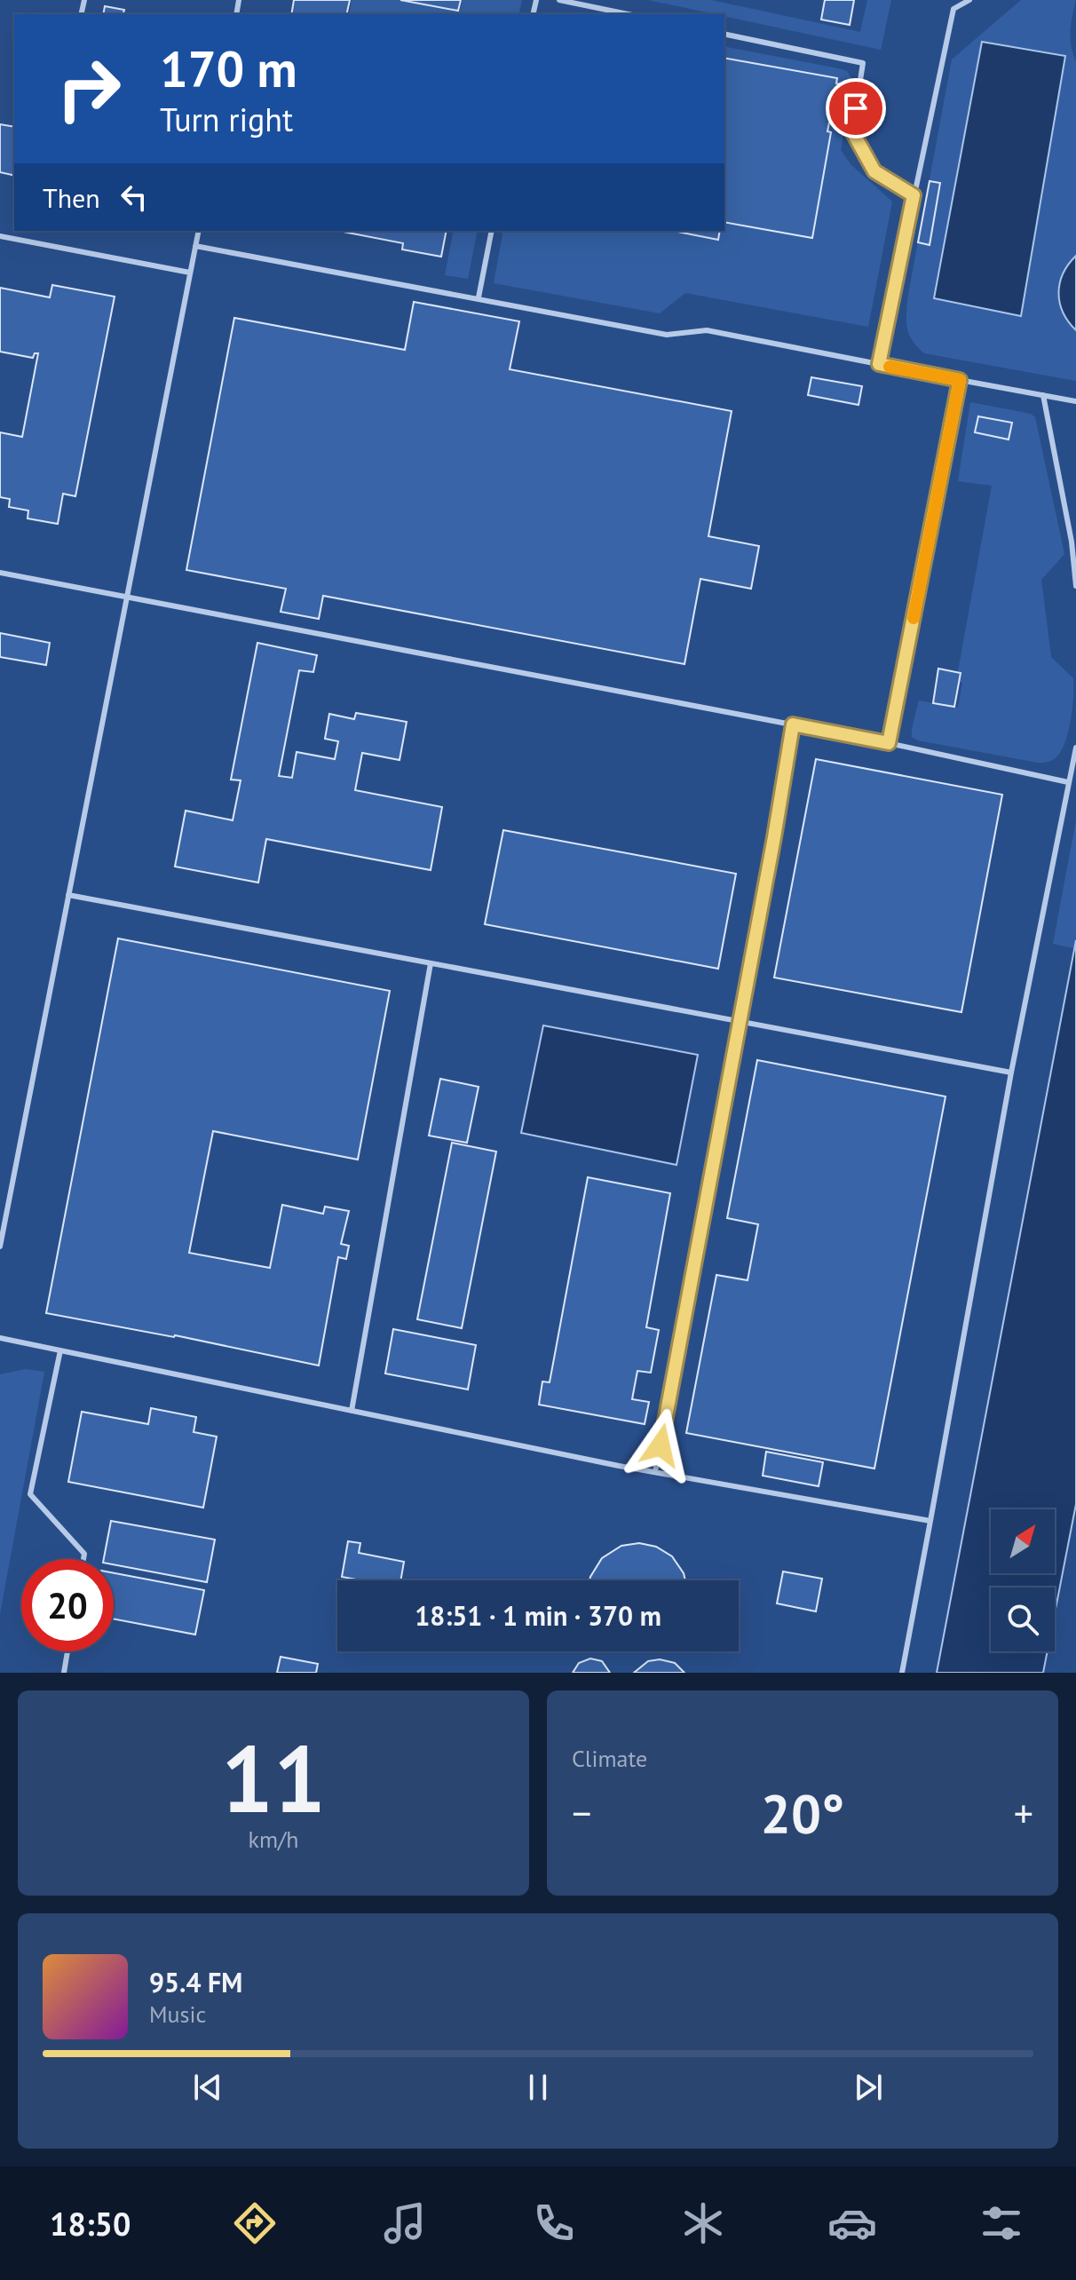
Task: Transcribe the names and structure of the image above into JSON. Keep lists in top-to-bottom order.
{
  "north": "top right",
  "page": {
    "turn": ["170 m", "Turn right"],
    "then": "Then",
    "limit": "20",
    "trip": "18:51 · 1 min · 370 m",
    "tile": [
      ["11", "km/h"],
      "Climate"
    ],
    "heat": ["−", "20°", "+"],
    "song": ["95.4 FM", "Music"],
    "tabs": "18:50"
  }
}
